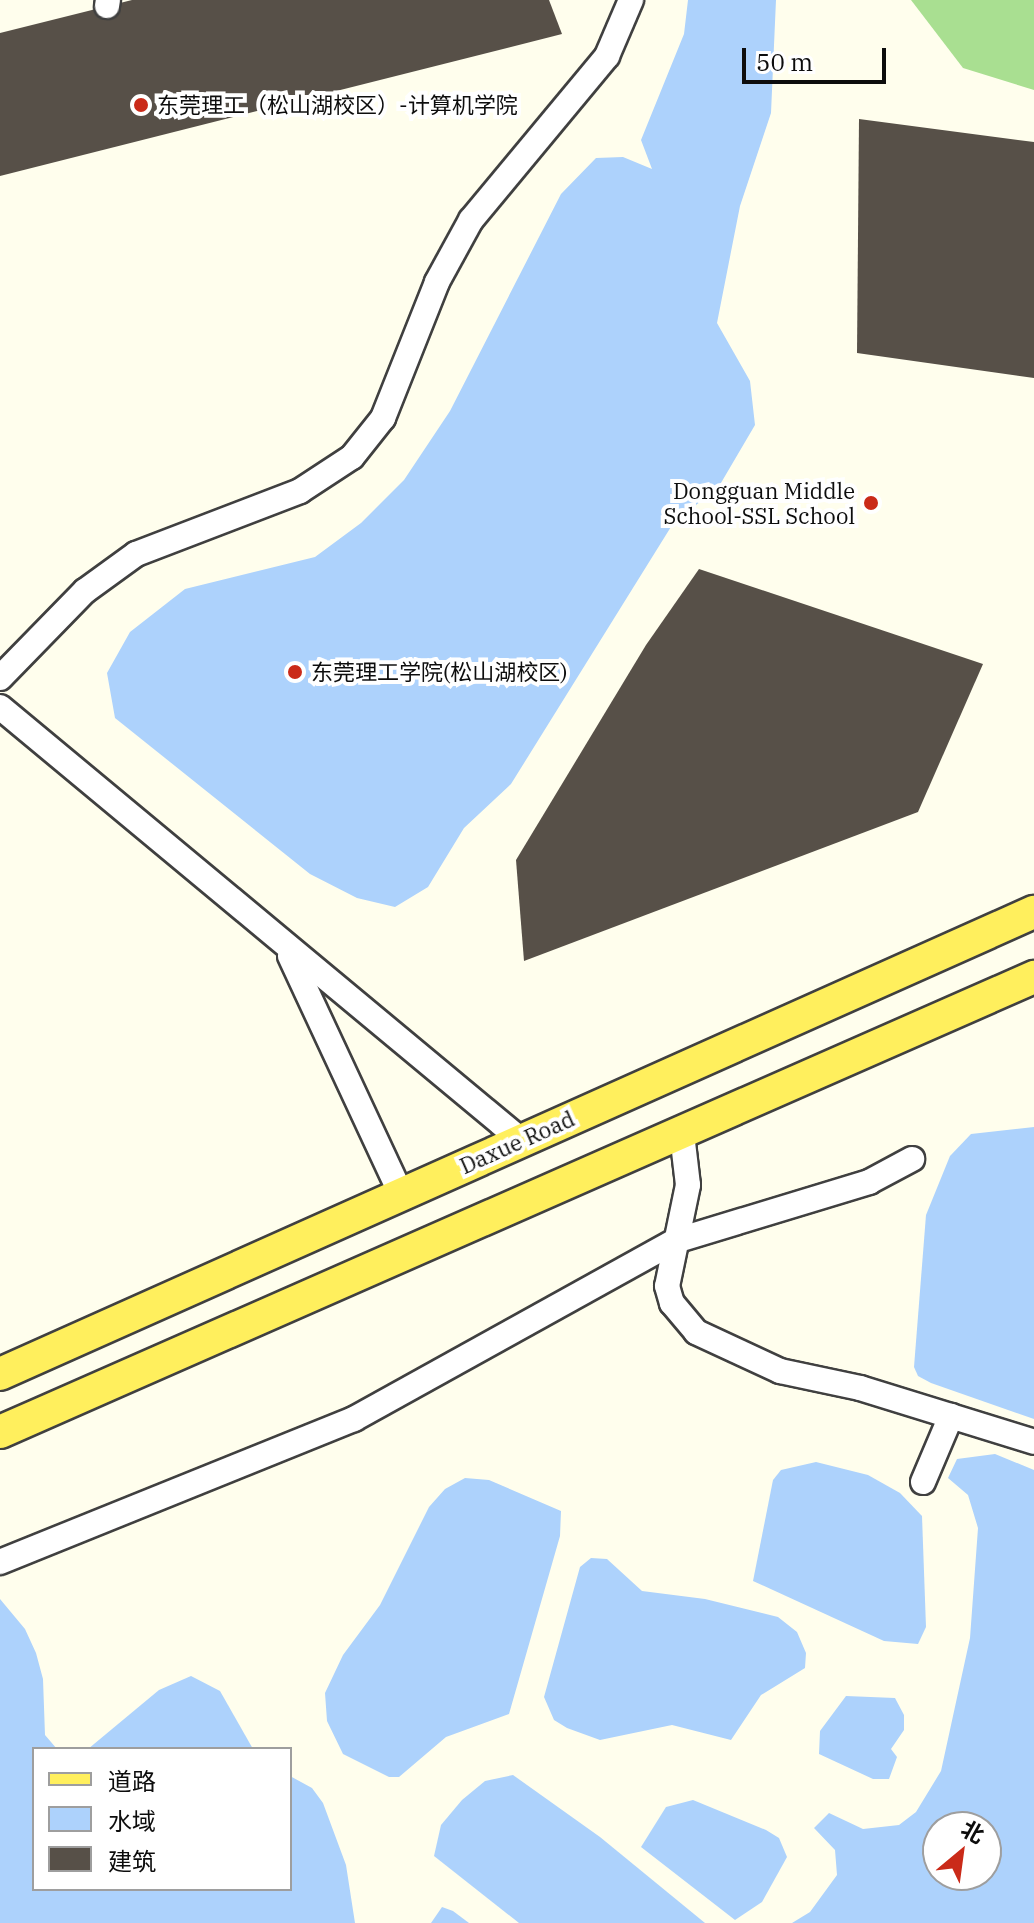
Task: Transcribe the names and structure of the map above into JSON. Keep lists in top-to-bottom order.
{
  "streets": {
    "main road": ["Daxue Road"]
  },
  "places": ["东莞理工（松山湖校区）-计算机学院", "Dongguan Middle School-SSL School", "东莞理工学院(松山湖校区)"],
  "legend": ["道路", "水域", "建筑"],
  "scale_bar": "50 m",
  "north": "top right"
}
